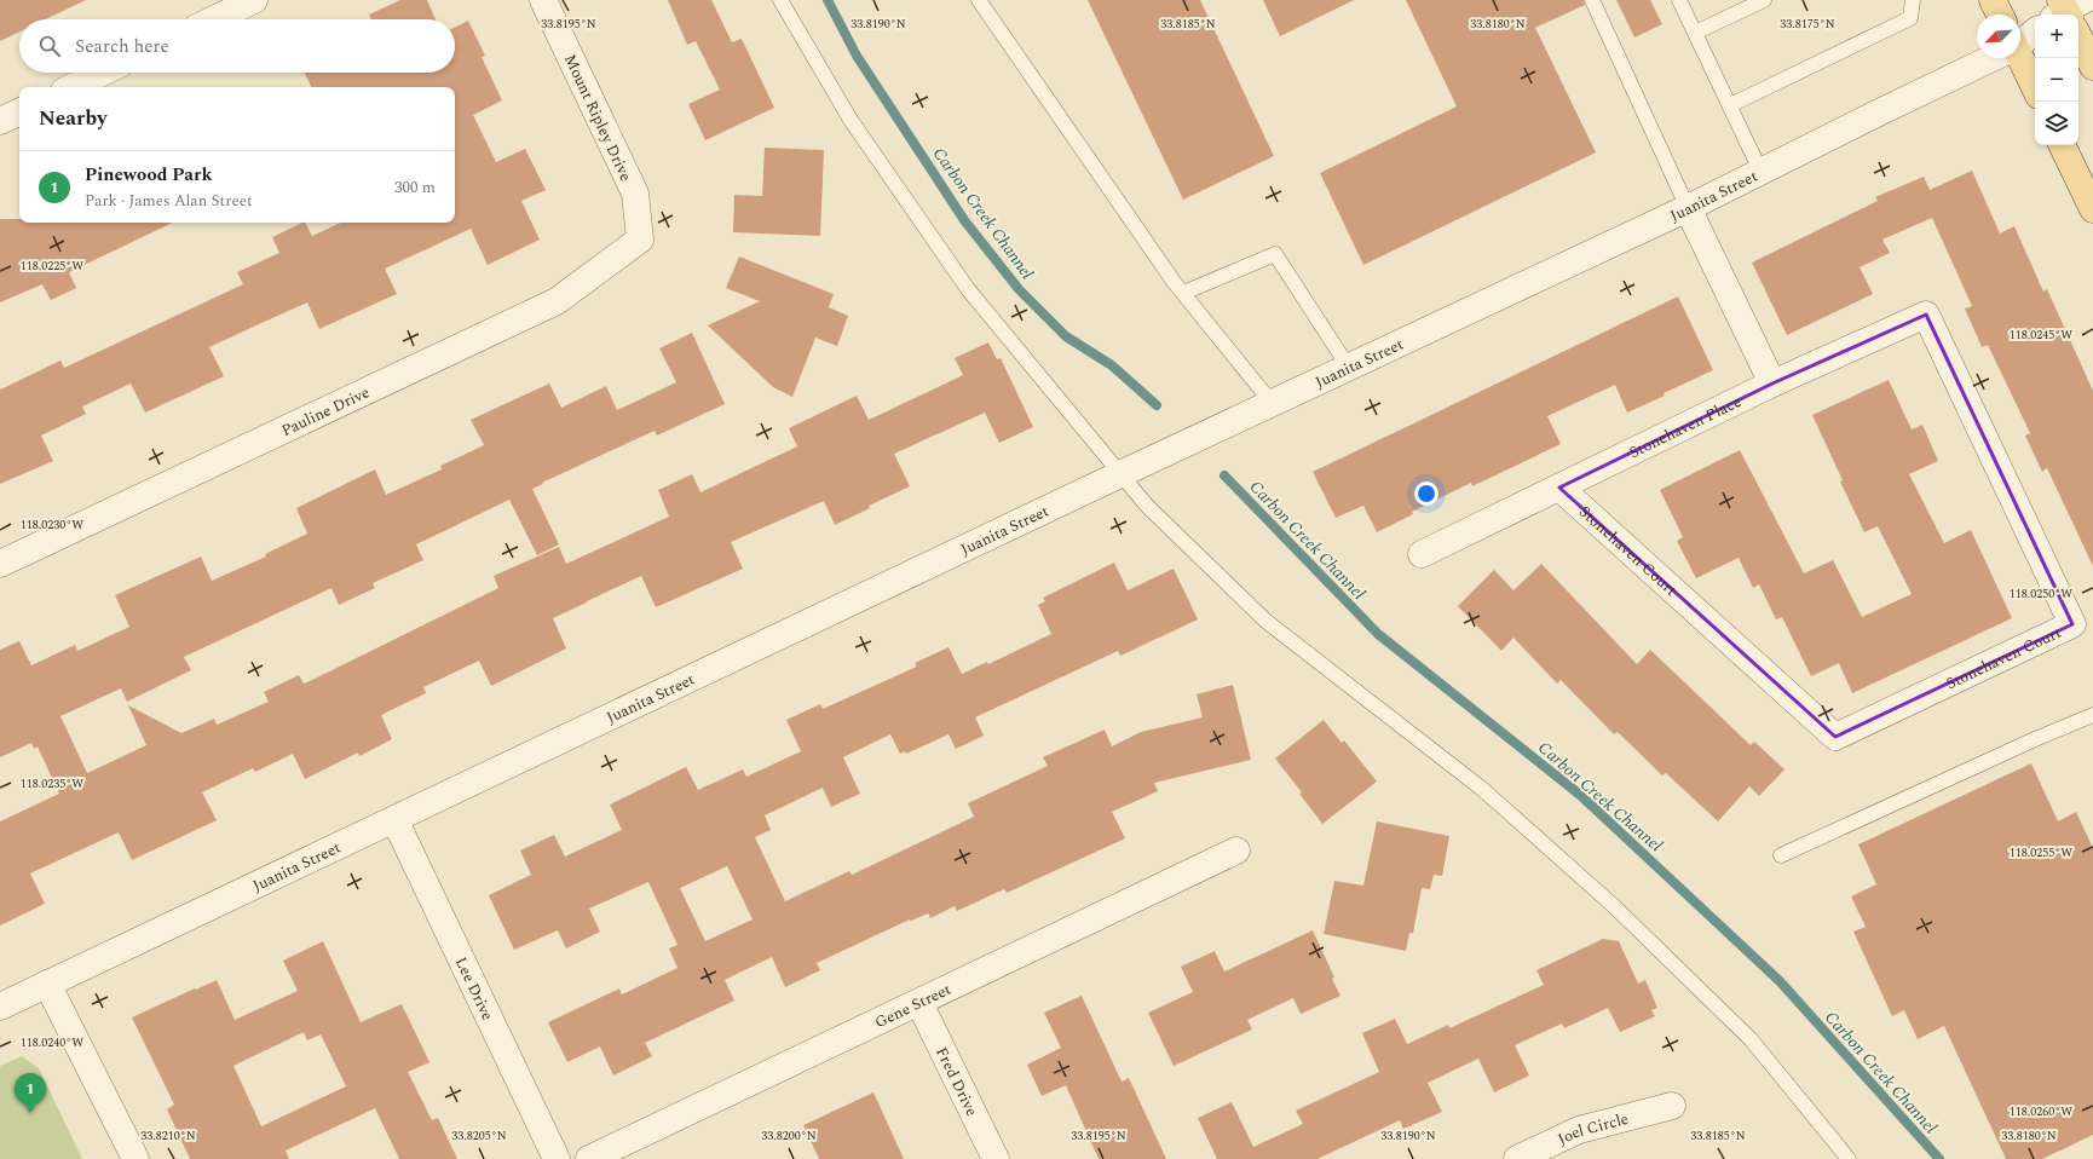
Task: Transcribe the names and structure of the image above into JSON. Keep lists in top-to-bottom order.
{
  "streets": {
    "street": [
      "Mount Ripley Drive",
      "Juanita Street",
      "Pauline Drive",
      "Stonehaven Place",
      "Stonehaven Court",
      "Lee Drive",
      "Gene Street",
      "Fred Drive",
      "Joel Circle"
    ]
  },
  "crossings": [
    ["Mount Ripley Drive", "Pauline Drive"],
    ["Juanita Street", "Lee Drive"],
    ["Stonehaven Place", "Stonehaven Court"],
    ["Gene Street", "Fred Drive"]
  ],
  "water": ["Carbon Creek Channel"],
  "north": "bottom left",
  "page": {
    "map_buttons": ["+", "−"],
    "search": "Search here",
    "heading": "Nearby",
    "list": [
      {
        "mark": "1",
        "name": "Pinewood Park",
        "note": "Park · James Alan Street",
        "value": "300 m"
      }
    ],
    "pins": "1"
  },
  "coordinates": [
    "33.8195°N",
    "33.8190°N",
    "33.8185°N",
    "33.8175°N",
    "33.8180°N",
    "118.0225°W",
    "118.0245°W",
    "118.0230°W",
    "118.0250°W",
    "118.0235°W",
    "118.0255°W",
    "118.0240°W",
    "118.0260°W",
    "33.8210°N",
    "33.8205°N",
    "33.8200°N"
  ]
}
